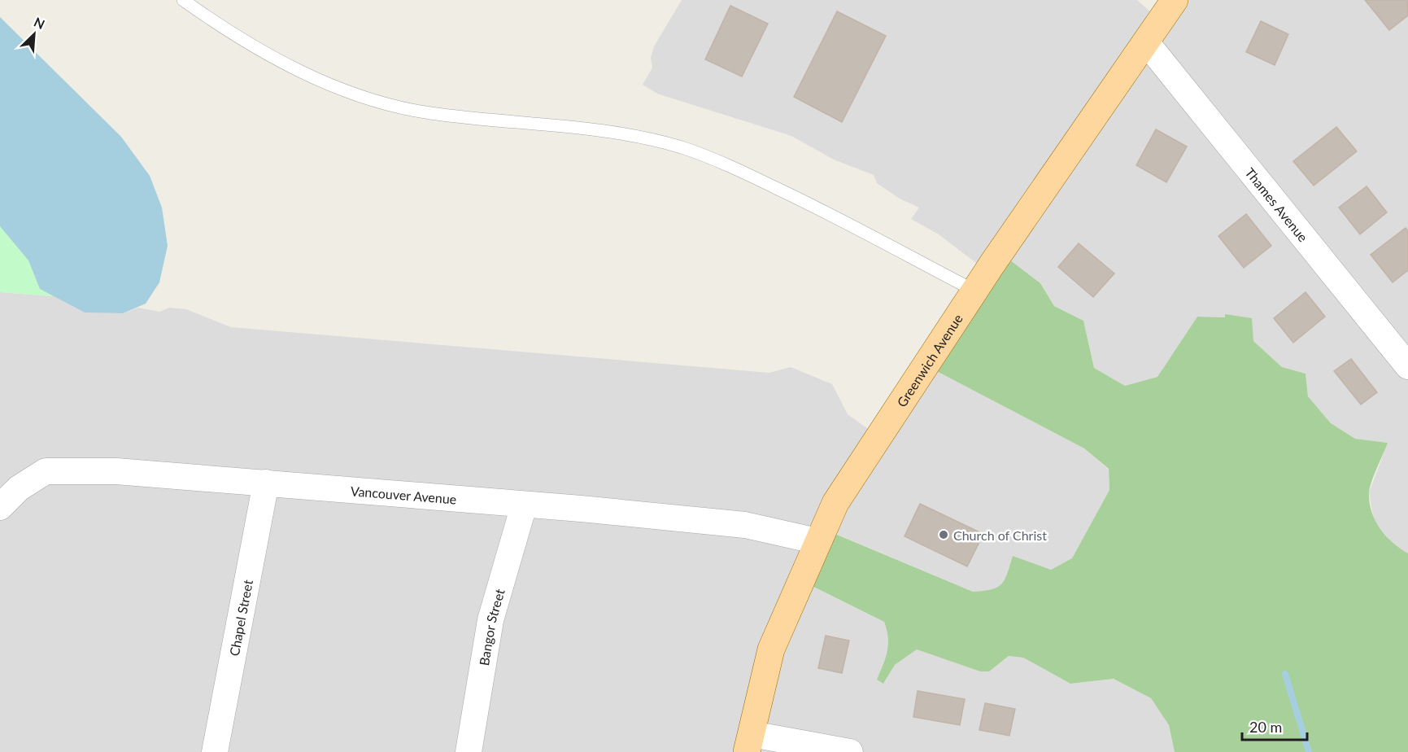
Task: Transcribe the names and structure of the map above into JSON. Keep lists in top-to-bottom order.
{
  "streets": {
    "main road": ["Greenwich Avenue"],
    "street": [
      "Thames Avenue",
      "Vancouver Avenue",
      "Chapel Street",
      "Bangor Street"
    ]
  },
  "crossings": [
    ["Thames Avenue", "Greenwich Avenue"],
    ["Greenwich Avenue", "Vancouver Avenue"],
    ["Vancouver Avenue", "Chapel Street"],
    ["Vancouver Avenue", "Bangor Street"]
  ],
  "places": ["Church of Christ"],
  "scale_bar": "20 m",
  "north": "top right"
}
